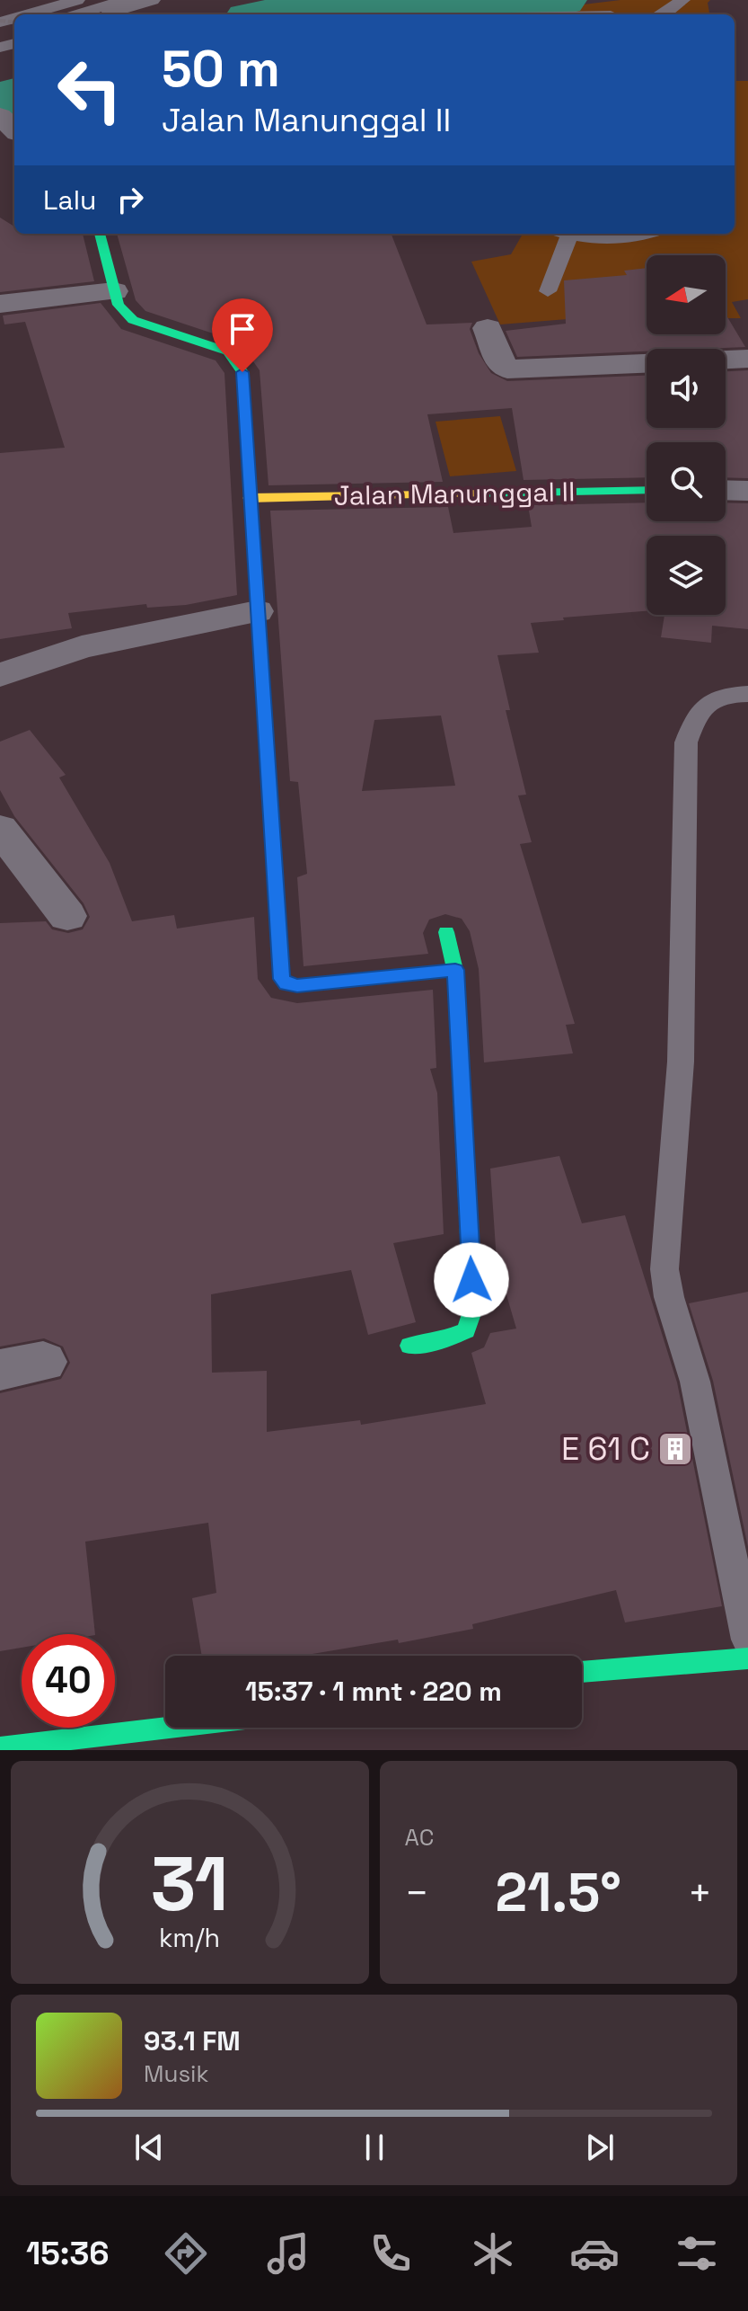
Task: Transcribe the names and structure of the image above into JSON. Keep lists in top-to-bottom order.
{
  "streets": {
    "street": ["Jalan Manunggal II"]
  },
  "places": {
    "building": ["E 61 C"]
  },
  "north": "left",
  "page": {
    "turn": ["50 m", "Jalan Manunggal II"],
    "then": "Lalu",
    "limit": "40",
    "trip": "15:37 · 1 mnt · 220 m",
    "tile": "AC",
    "heat": ["−", "21.5°", "+"],
    "song": ["93.1 FM", "Musik"],
    "tabs": "15:36",
    "gauge": ["31", "km/h"]
  }
}
